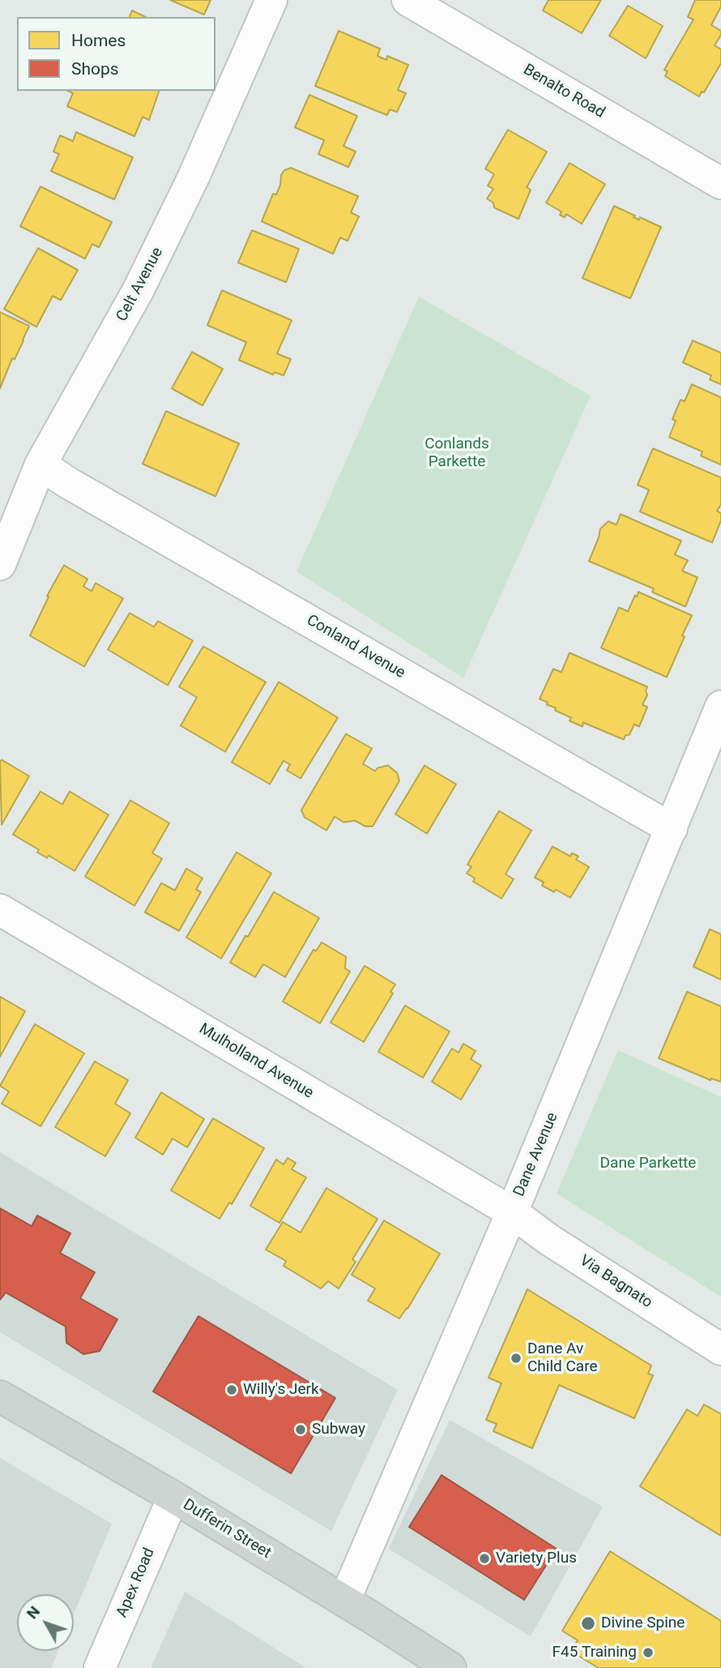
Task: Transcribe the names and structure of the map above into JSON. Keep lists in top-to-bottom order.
{
  "streets": {
    "main road": ["Dufferin Street"],
    "street": [
      "Benalto Road",
      "Celt Avenue",
      "Conland Avenue",
      "Mulholland Avenue",
      "Dane Avenue",
      "Via Bagnato",
      "Apex Road"
    ]
  },
  "crossings": [
    ["Celt Avenue", "Conland Avenue"],
    ["Conland Avenue", "Dane Avenue"],
    ["Mulholland Avenue", "Dane Avenue"],
    ["Mulholland Avenue", "Via Bagnato"],
    ["Dane Avenue", "Via Bagnato"],
    ["Dane Avenue", "Dufferin Street"],
    ["Dufferin Street", "Apex Road"]
  ],
  "parks": ["Conlands Parkette", "Dane Parkette"],
  "places": [
    "Dane Av Child Care",
    "Willy's Jerk",
    "Subway",
    "Variety Plus",
    "Divine Spine",
    "F45 Training"
  ],
  "legend": ["Homes", "Shops"],
  "north": "top left"
}
